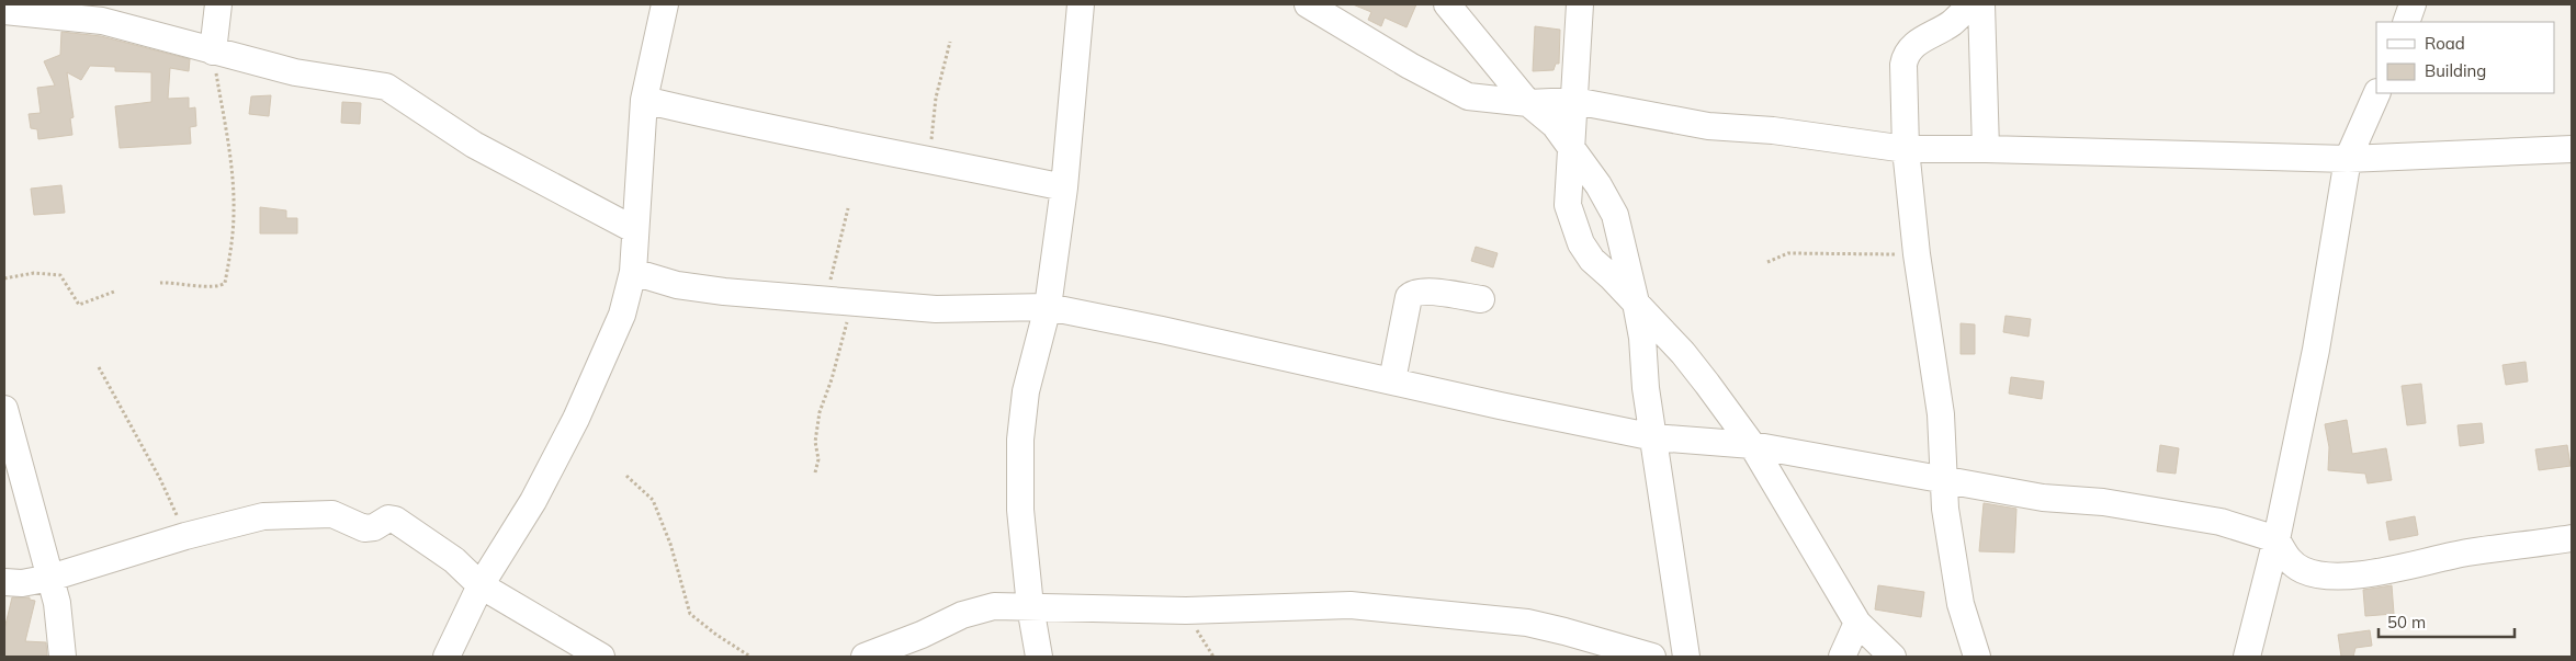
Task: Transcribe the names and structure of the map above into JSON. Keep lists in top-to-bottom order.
{
  "legend": ["Road", "Building"],
  "scale_bar": "50 m"
}
